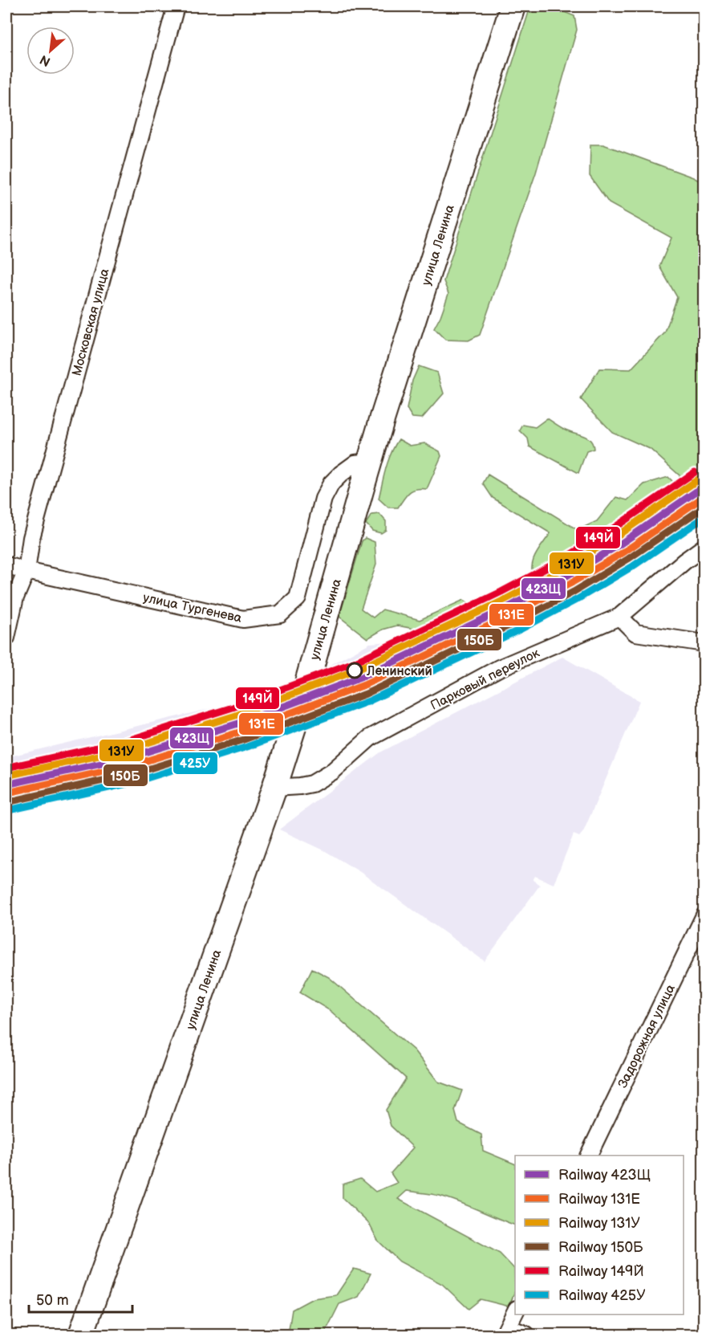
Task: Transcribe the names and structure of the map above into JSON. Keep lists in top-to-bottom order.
{
  "streets": {
    "main road": ["улица Ленина"],
    "street": [
      "Московская улица",
      "улица Тургенева",
      "Парковый переулок",
      "Задорожная улица"
    ]
  },
  "crossings": [
    ["улица Ленина", "улица Тургенева"],
    ["улица Ленина", "Парковый переулок"],
    ["Московская улица", "улица Тургенева"]
  ],
  "places": ["Ленинский"],
  "lines": [
    "rail line 149Й",
    "rail line 131У",
    "rail line 423Щ",
    "rail line 131Е",
    "rail line 150Б",
    "rail line 425У"
  ],
  "legend": [
    "Railway 423Щ",
    "Railway 131Е",
    "Railway 131У",
    "Railway 150Б",
    "Railway 149Й",
    "Railway 425У"
  ],
  "scale_bar": "50 m",
  "north": "bottom left"
}
